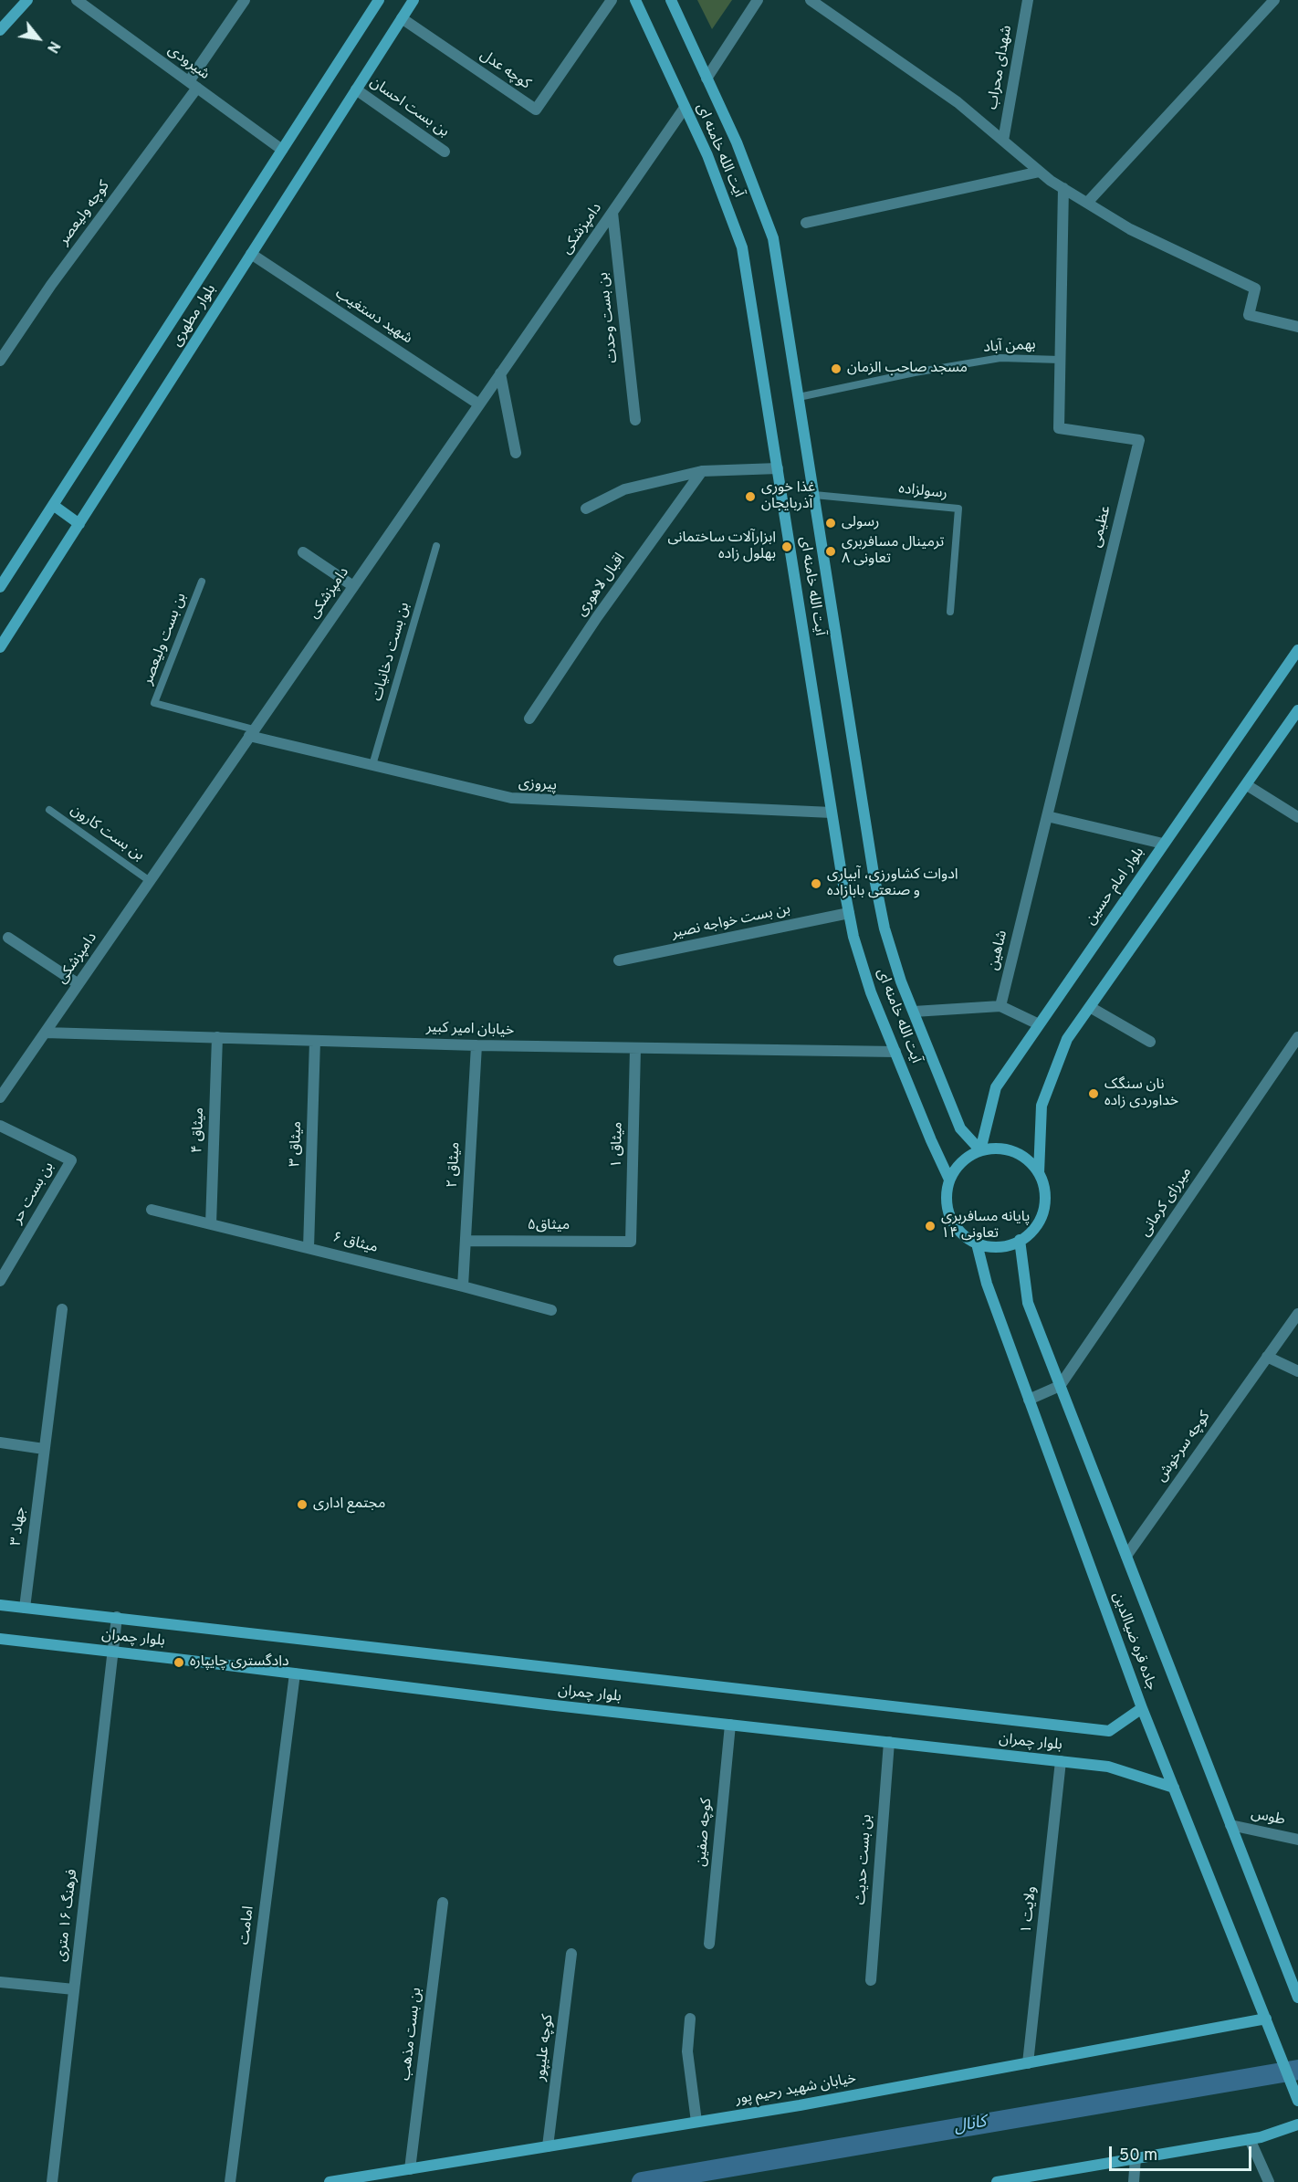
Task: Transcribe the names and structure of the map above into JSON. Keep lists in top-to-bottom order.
{
  "streets": {
    "street": [
      "شیرودی",
      "شهدای محراب",
      "کوچه عدل",
      "بن بست احسان",
      "آیت الله خامنه ای",
      "کوچه ولیعصر",
      "دامپزشکی",
      "بلوار مطهری",
      "شهید دستغیب",
      "بن بست وحدت",
      "عظیمی",
      "اقبال لاهوری",
      "پیروزی",
      "بلوار امام حسین",
      "بن بست خواجه نصیر",
      "شاهین",
      "خیابان امیر کبیر",
      "میثاق ۴",
      "میثاق ۳",
      "میثاق ۱",
      "میثاق ۲",
      "بن بست حر",
      "میرزای کرمانی",
      "میثاق۵",
      "میثاق ۶",
      "کوچه سرخوش",
      "جهاد ۳",
      "بلوار چمران",
      "جاده قره ضیاالدین",
      "طوس",
      "کوچه صفین",
      "بن بست حدیث",
      "ولایت ۱",
      "فرهنگ ۱۶ متری",
      "امامت",
      "بن بست مذهب",
      "کوچه علیپور",
      "خیابان شهید رحیم پور"
    ],
    "lane": [
      "بهمن آباد",
      "رسولزاده",
      "بن بست ولیعصر",
      "بن بست دخانیات",
      "بن بست کارون"
    ]
  },
  "crossings": [
    ["شیرودی", "کوچه ولیعصر"],
    ["شیرودی", "بلوار مطهری"],
    ["کوچه عدل", "بلوار مطهری"],
    ["بن بست احسان", "بلوار مطهری"],
    ["آیت الله خامنه ای", "دامپزشکی"],
    ["آیت الله خامنه ای", "بهمن آباد"],
    ["آیت الله خامنه ای", "رسولزاده"],
    ["آیت الله خامنه ای", "پیروزی"],
    ["آیت الله خامنه ای", "بلوار امام حسین"],
    ["آیت الله خامنه ای", "بن بست خواجه نصیر"],
    ["آیت الله خامنه ای", "خیابان امیر کبیر"],
    ["آیت الله خامنه ای", "جاده قره ضیاالدین"],
    ["دامپزشکی", "شهید دستغیب"],
    ["دامپزشکی", "بن بست وحدت"],
    ["دامپزشکی", "بن بست ولیعصر"],
    ["دامپزشکی", "پیروزی"],
    ["دامپزشکی", "بن بست کارون"],
    ["دامپزشکی", "خیابان امیر کبیر"],
    ["بلوار مطهری", "شهید دستغیب"],
    ["بهمن آباد", "عظیمی"],
    ["عظیمی", "شاهین"],
    ["بن بست ولیعصر", "پیروزی"],
    ["بن بست دخانیات", "پیروزی"],
    ["بلوار امام حسین", "جاده قره ضیاالدین"],
    ["خیابان امیر کبیر", "میثاق ۴"],
    ["خیابان امیر کبیر", "میثاق ۳"],
    ["خیابان امیر کبیر", "میثاق ۱"],
    ["خیابان امیر کبیر", "میثاق ۲"],
    ["میثاق ۴", "میثاق ۶"],
    ["میثاق ۳", "میثاق ۶"],
    ["میثاق ۱", "میثاق۵"],
    ["میثاق ۲", "میثاق۵"],
    ["میثاق ۲", "میثاق ۶"],
    ["میرزای کرمانی", "جاده قره ضیاالدین"],
    ["کوچه سرخوش", "جاده قره ضیاالدین"],
    ["جهاد ۳", "بلوار چمران"],
    ["بلوار چمران", "جاده قره ضیاالدین"],
    ["بلوار چمران", "کوچه صفین"],
    ["بلوار چمران", "بن بست حدیث"],
    ["بلوار چمران", "ولایت ۱"],
    ["بلوار چمران", "فرهنگ ۱۶ متری"],
    ["بلوار چمران", "امامت"],
    ["جاده قره ضیاالدین", "طوس"],
    ["جاده قره ضیاالدین", "خیابان شهید رحیم پور"],
    ["ولایت ۱", "خیابان شهید رحیم پور"],
    ["بن بست مذهب", "خیابان شهید رحیم پور"],
    ["کوچه علیپور", "خیابان شهید رحیم پور"]
  ],
  "water": ["کانال"],
  "places": [
    "مسجد صاحب الزمان",
    "غذا خوری آذربایجان",
    "رسولی",
    "ابزارآلات ساختمانی بهلول زاده",
    "ترمینال مسافربری تعاونی ۸",
    "ادوات کشاورزی، آبیاری و صنعتی بابازاده",
    "نان سنگک خداوردی زاده",
    "پایانه مسافربری تعاونی ۱۴",
    "مجتمع اداری",
    "دادگستری چایپاره"
  ],
  "scale_bar": "50 m",
  "north": "bottom right"
}
